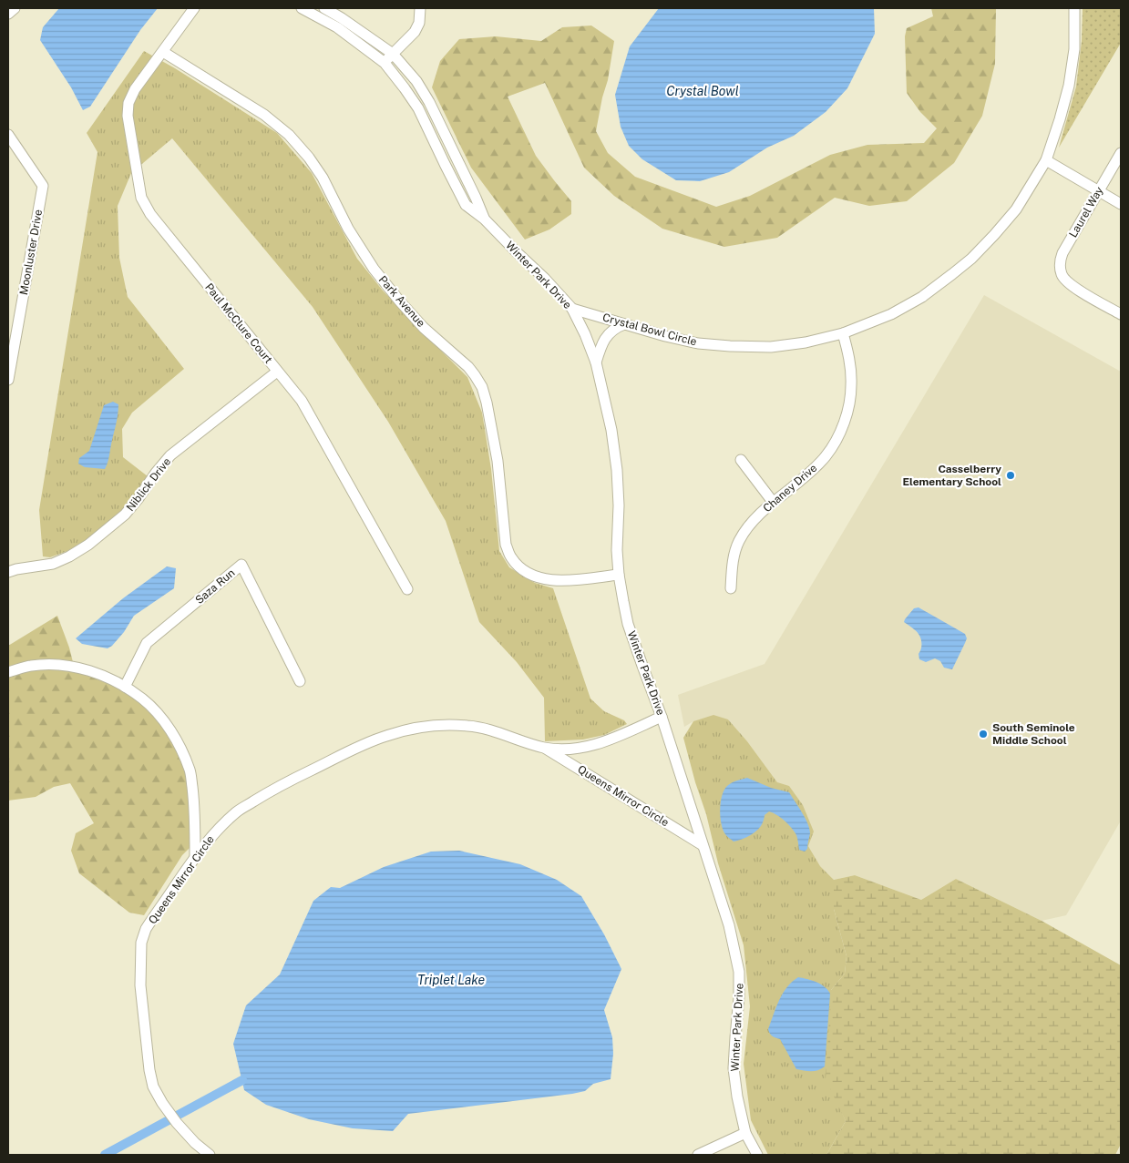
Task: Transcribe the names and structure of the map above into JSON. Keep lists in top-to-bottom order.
{
  "streets": {
    "street": [
      "Laurel Way",
      "Moonluster Drive",
      "Winter Park Drive",
      "Park Avenue",
      "Paul McClure Court",
      "Crystal Bowl Circle",
      "Niblick Drive",
      "Chaney Drive",
      "Saza Run",
      "Queens Mirror Circle"
    ]
  },
  "crossings": [
    ["Winter Park Drive", "Park Avenue"],
    ["Winter Park Drive", "Crystal Bowl Circle"],
    ["Winter Park Drive", "Queens Mirror Circle"],
    ["Park Avenue", "Paul McClure Court"],
    ["Paul McClure Court", "Niblick Drive"],
    ["Crystal Bowl Circle", "Chaney Drive"]
  ],
  "water": ["Crystal Bowl", "Triplet Lake"],
  "places": ["Casselberry Elementary School", "South Seminole Middle School"]
}
